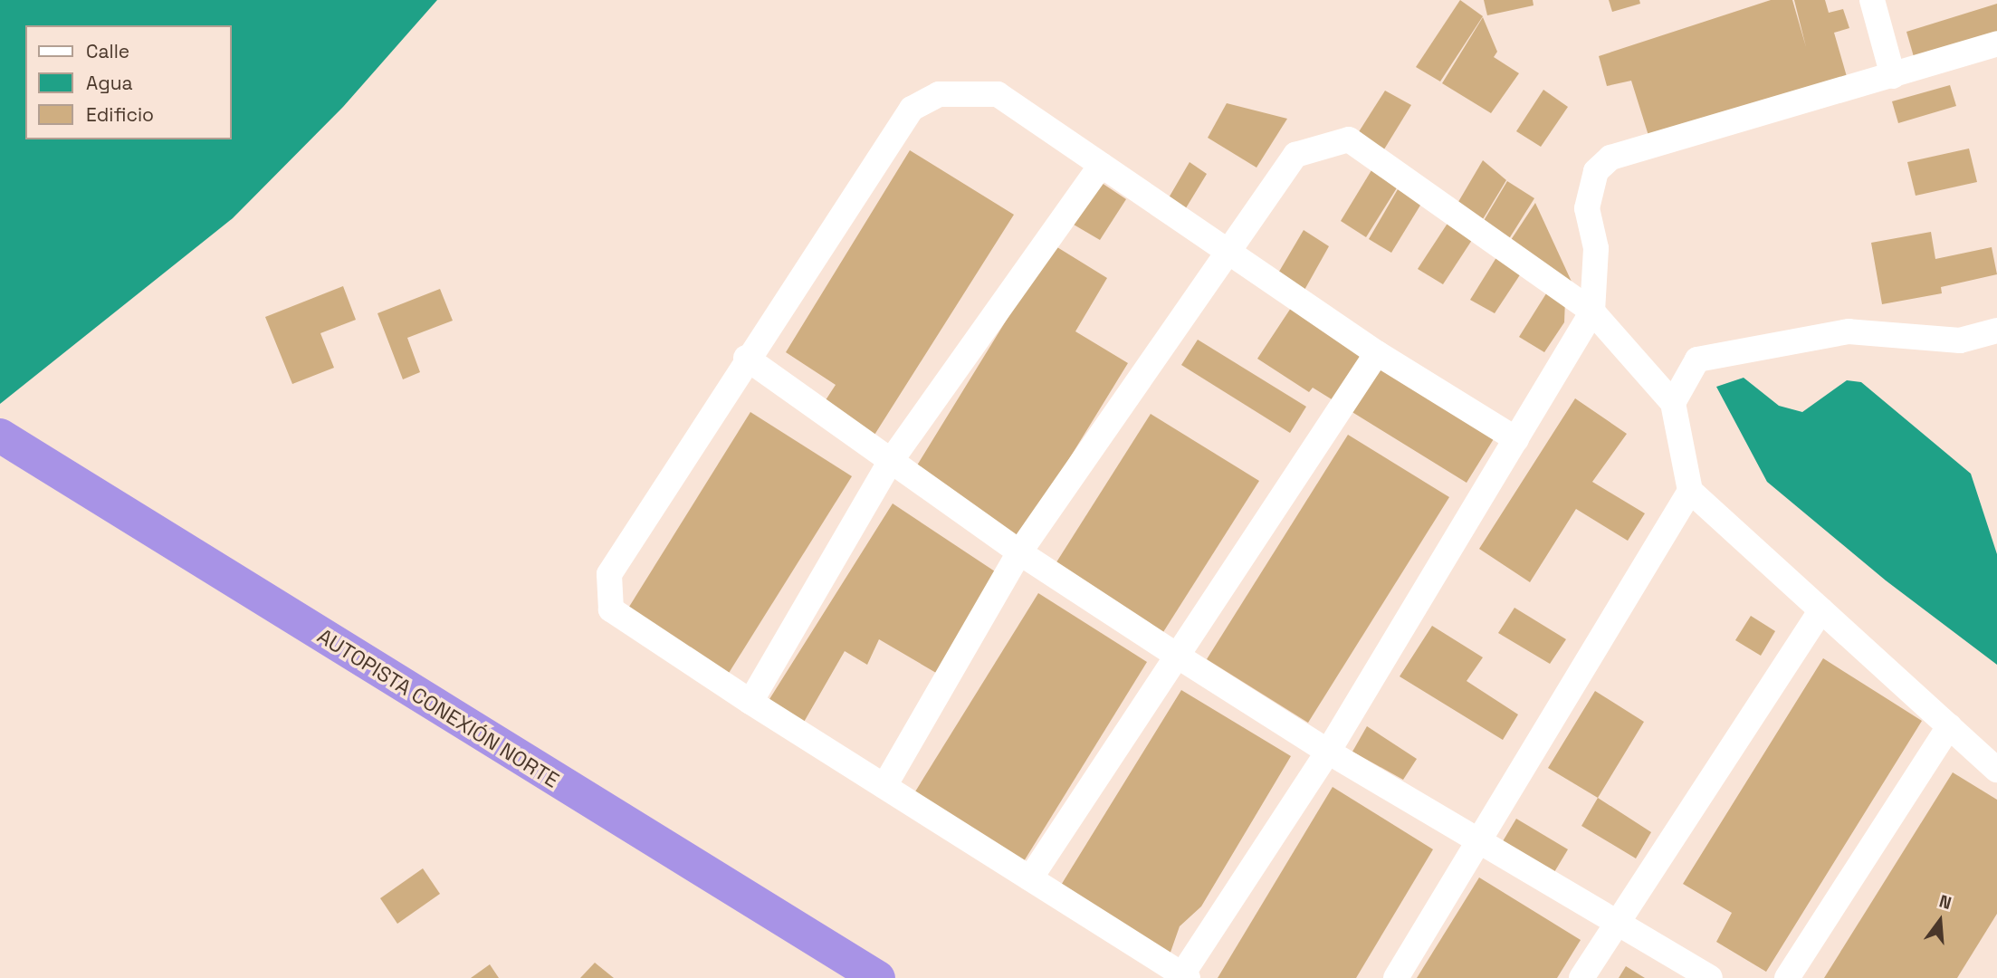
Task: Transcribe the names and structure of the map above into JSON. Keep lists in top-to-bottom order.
{
  "streets": {
    "highway": ["AUTOPISTA CONEXIÓN NORTE"]
  },
  "legend": ["Calle", "Agua", "Edificio"],
  "north": "top"
}
